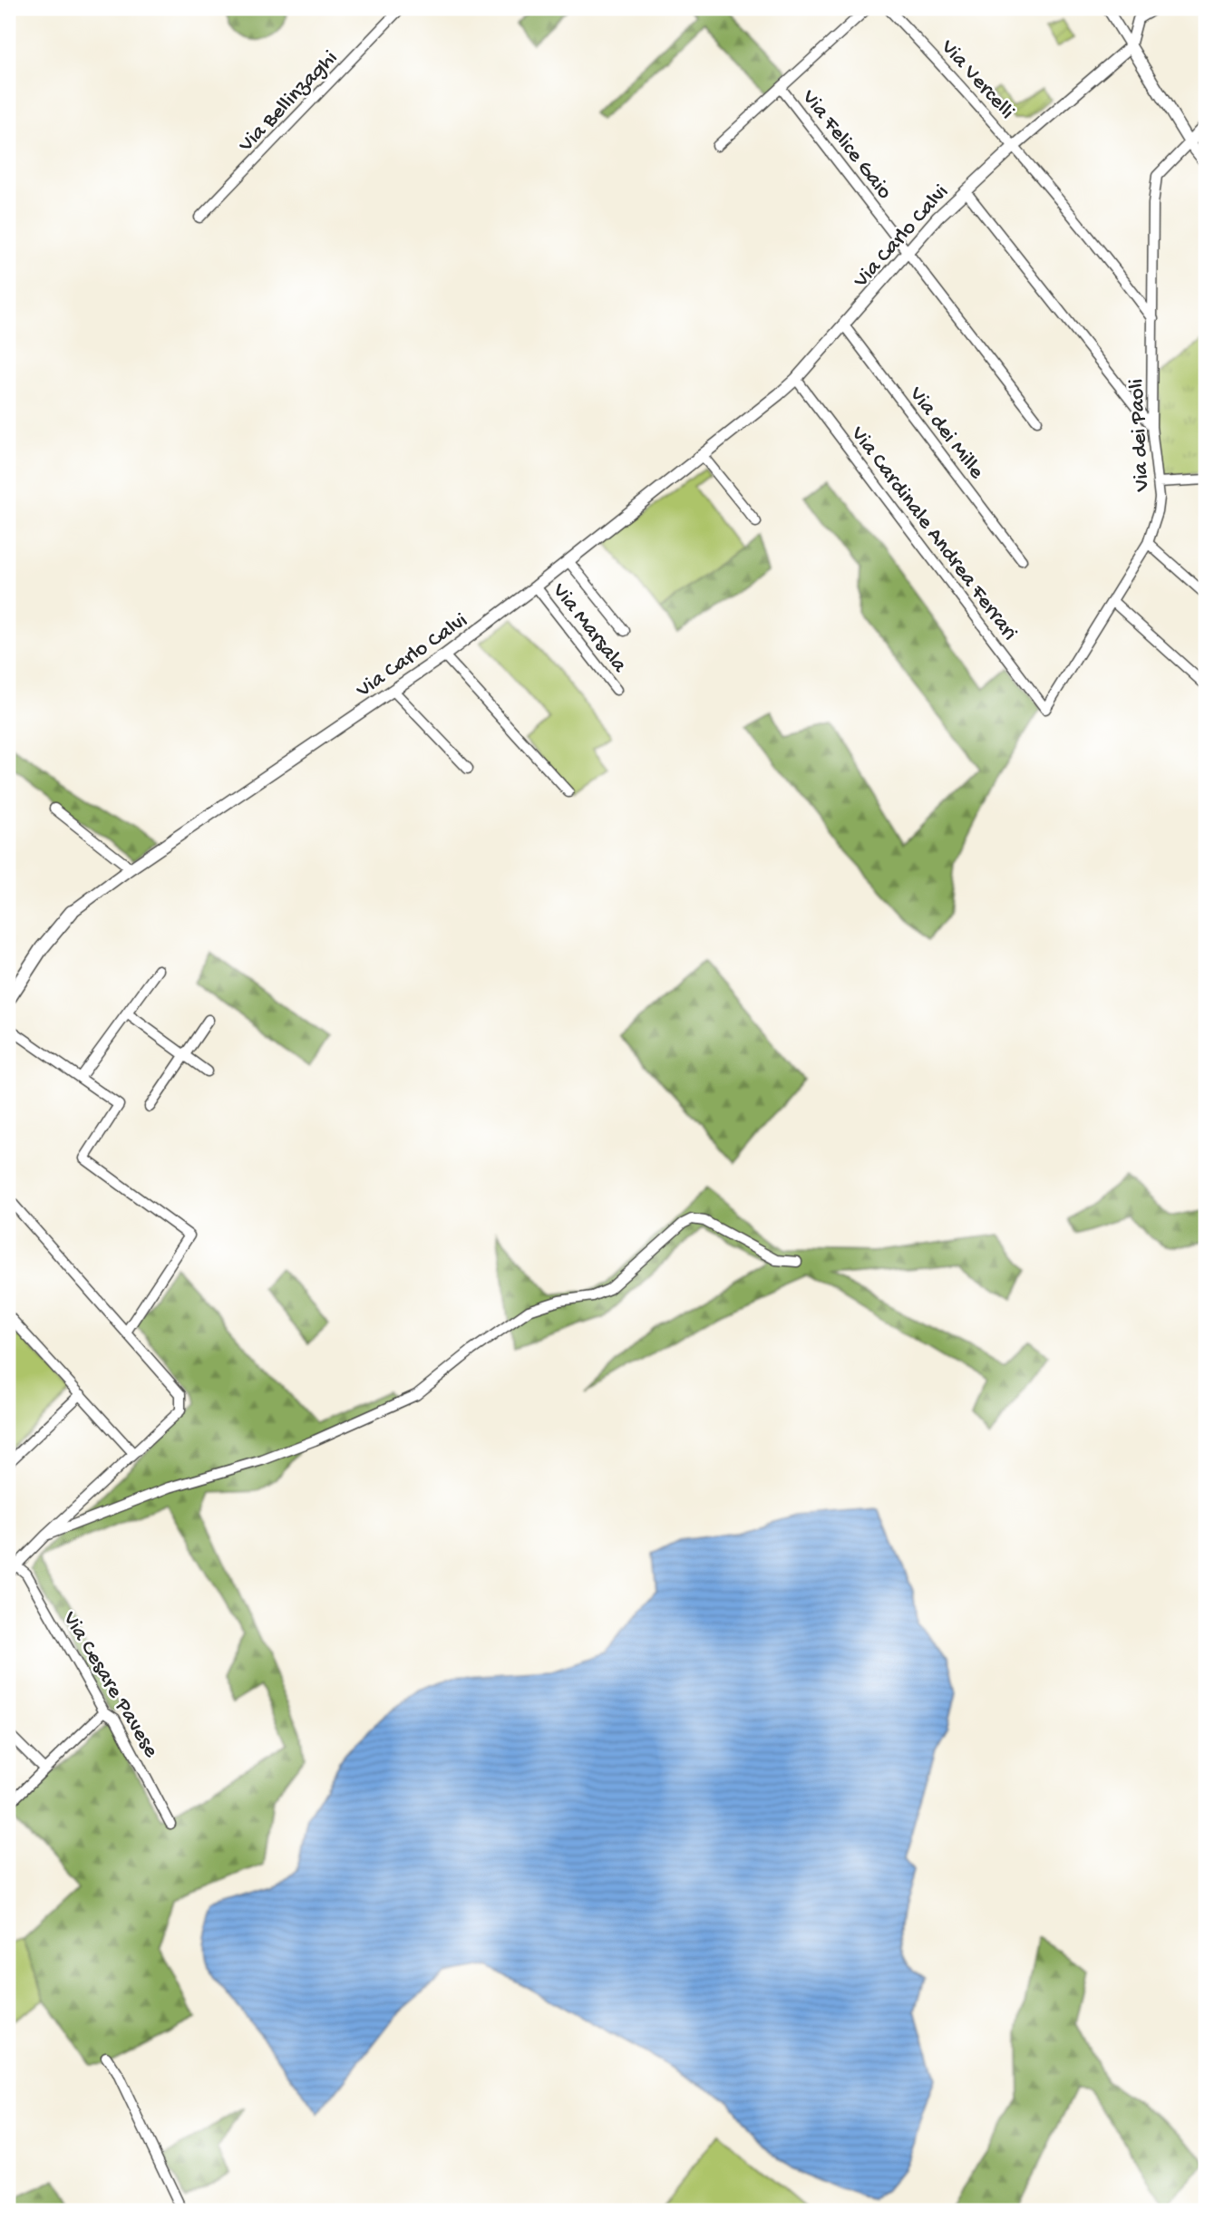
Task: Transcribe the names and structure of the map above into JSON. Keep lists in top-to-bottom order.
{
  "streets": {
    "street": [
      "Via Vercelli",
      "Via Bellinzaghi",
      "Via Felice Gaio",
      "Via Carlo Calvi",
      "Via dei Mille",
      "Via dei Paoli",
      "Via Cardinale Andrea Ferrari",
      "Via Marsala",
      "Via Cesare Pavese"
    ]
  },
  "crossings": [
    ["Via Vercelli", "Via Carlo Calvi"],
    ["Via Vercelli", "Via dei Paoli"],
    ["Via Felice Gaio", "Via Carlo Calvi"],
    ["Via Carlo Calvi", "Via dei Mille"],
    ["Via Carlo Calvi", "Via Cardinale Andrea Ferrari"],
    ["Via Carlo Calvi", "Via Marsala"],
    ["Via dei Paoli", "Via Cardinale Andrea Ferrari"]
  ]
}
